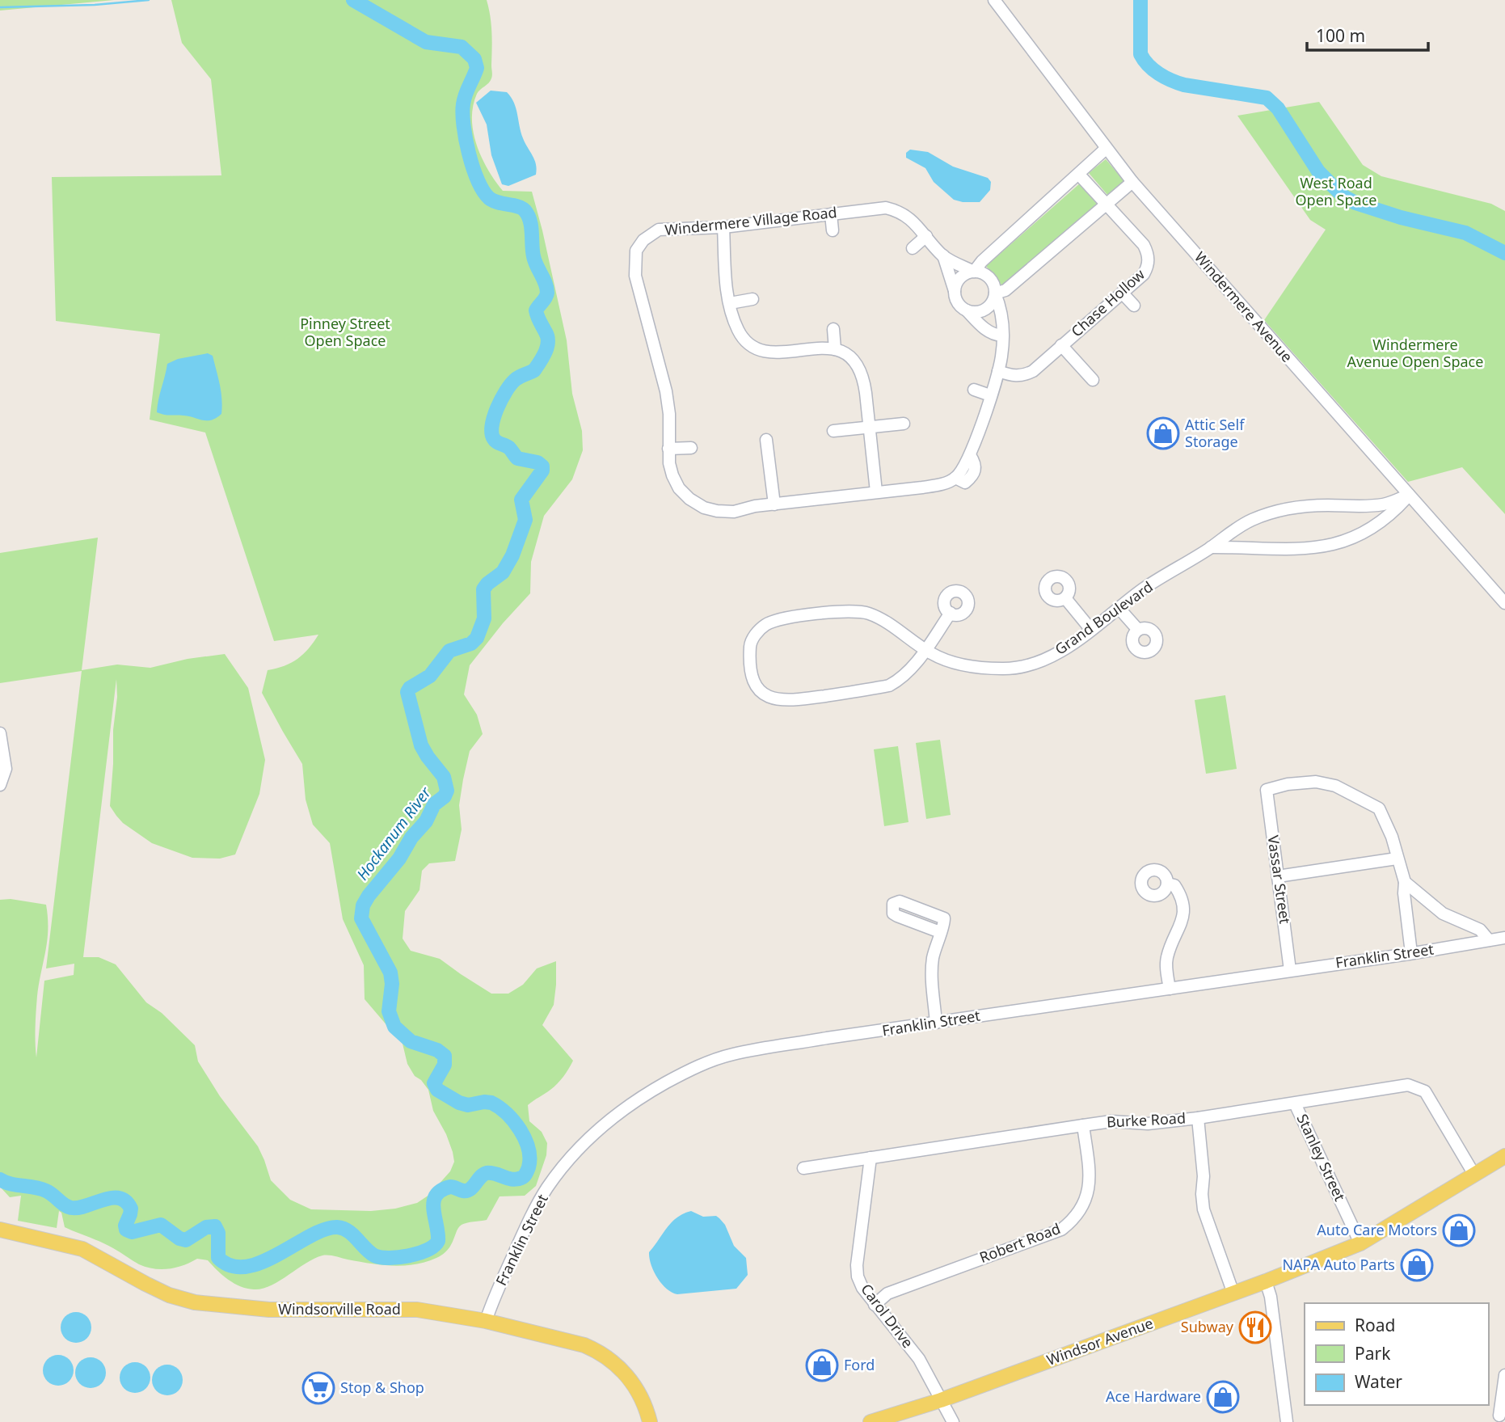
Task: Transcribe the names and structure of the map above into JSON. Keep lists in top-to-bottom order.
{
  "streets": {
    "main road": ["Windsorville Road", "Windsor Avenue"],
    "street": [
      "Windermere Village Road",
      "Chase Hollow",
      "Windermere Avenue",
      "Grand Boulevard",
      "Vassar Street",
      "Franklin Street",
      "Burke Road",
      "Stanley Street",
      "Robert Road",
      "Carol Drive"
    ]
  },
  "crossings": [
    ["Windermere Village Road", "Chase Hollow"],
    ["Windermere Avenue", "Grand Boulevard"],
    ["Vassar Street", "Franklin Street"],
    ["Franklin Street", "Windsorville Road"],
    ["Burke Road", "Stanley Street"],
    ["Burke Road", "Robert Road"],
    ["Burke Road", "Carol Drive"],
    ["Burke Road", "Windsor Avenue"],
    ["Stanley Street", "Windsor Avenue"],
    ["Robert Road", "Carol Drive"],
    ["Carol Drive", "Windsor Avenue"]
  ],
  "water": ["Hockanum River"],
  "parks": ["West Road Open Space", "Pinney Street Open Space", "Windermere Avenue Open Space"],
  "places": {
    "shop": [
      "Attic Self Storage",
      "Auto Care Motors",
      "NAPA Auto Parts",
      "Ford",
      "Ace Hardware"
    ],
    "restaurant": ["Subway"],
    "supermarket": ["Stop & Shop"]
  },
  "legend": ["Road", "Park", "Water"],
  "scale_bar": "100 m"
}
